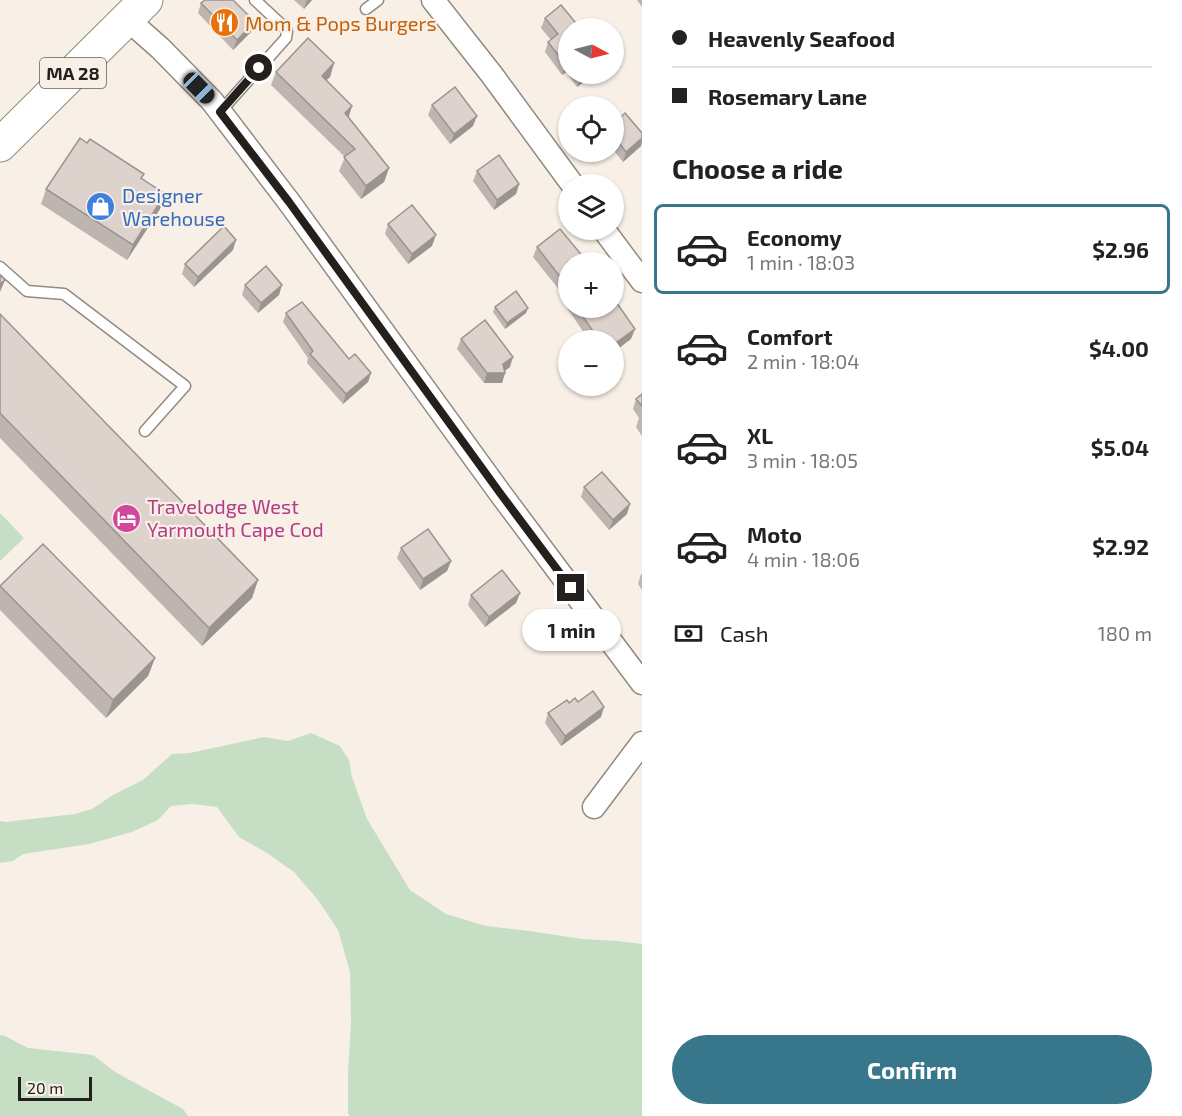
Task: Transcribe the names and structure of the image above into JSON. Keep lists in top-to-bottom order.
{
  "streets": {
    "main road": ["MA 28"]
  },
  "places": {
    "restaurant": ["Mom & Pops Burgers"],
    "shop": ["Designer Warehouse"],
    "hotel": ["Travelodge West Yarmouth Cape Cod"]
  },
  "scale_bar": "20 m",
  "north": "right",
  "page": {
    "banner": ["Heavenly Seafood", "Rosemary Lane"],
    "map_buttons": ["+", "−"],
    "heading": "Choose a ride",
    "list": [
      {
        "name": "Economy",
        "note": "1 min · 18:03",
        "value": "$2.96"
      },
      {
        "name": "Comfort",
        "note": "2 min · 18:04",
        "value": "$4.00"
      },
      {
        "name": "XL",
        "note": "3 min · 18:05",
        "value": "$5.04"
      },
      {
        "name": "Moto",
        "note": "4 min · 18:06",
        "value": "$2.92"
      }
    ],
    "pay": ["Cash", "180 m"],
    "bubble": "1 min",
    "buttons": "Confirm",
    "scale": "20 m"
  }
}
